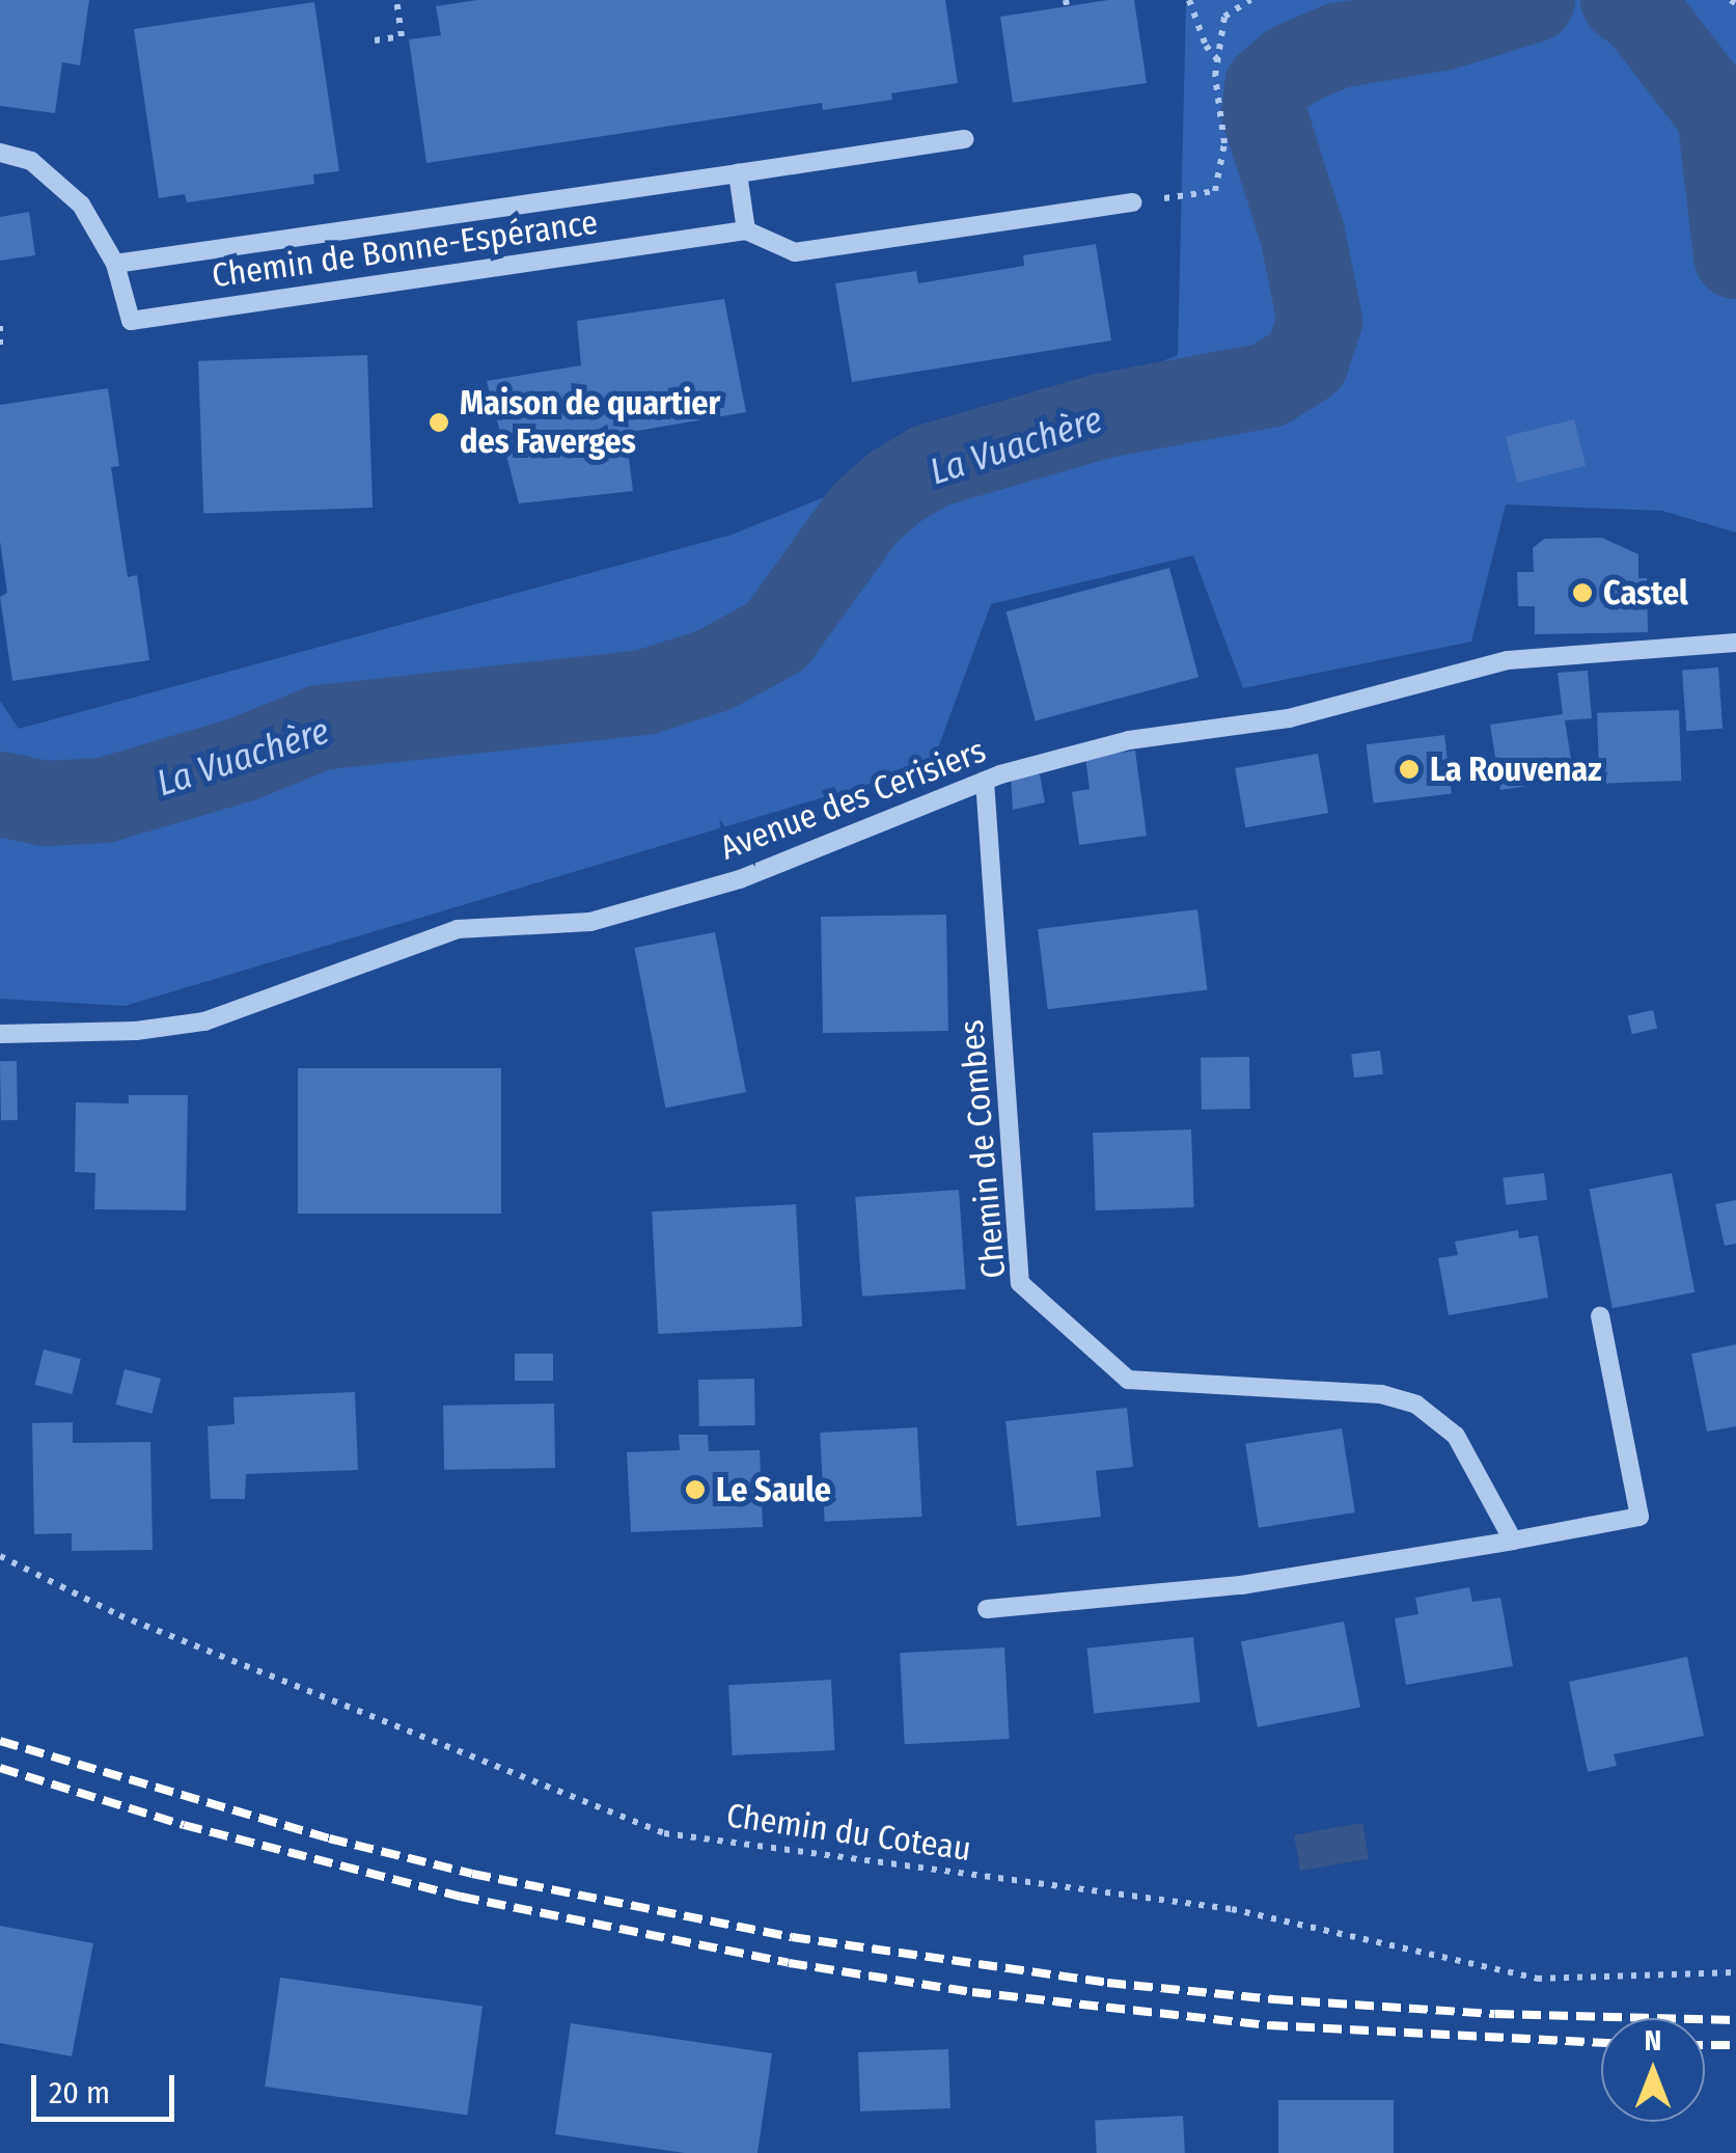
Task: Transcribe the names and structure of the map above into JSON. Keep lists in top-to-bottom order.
{
  "streets": {
    "street": ["Chemin de Bonne-Espérance", "Avenue des Cerisiers", "Chemin de Combes"],
    "path": ["Chemin du Coteau"]
  },
  "crossings": [
    ["Avenue des Cerisiers", "Chemin de Combes"]
  ],
  "water": ["La Vuachère"],
  "places": [
    "Maison de quartier des Faverges",
    "Castel",
    "La Rouvenaz",
    "Le Saule"
  ],
  "scale_bar": "20 m",
  "north": "top"
}
